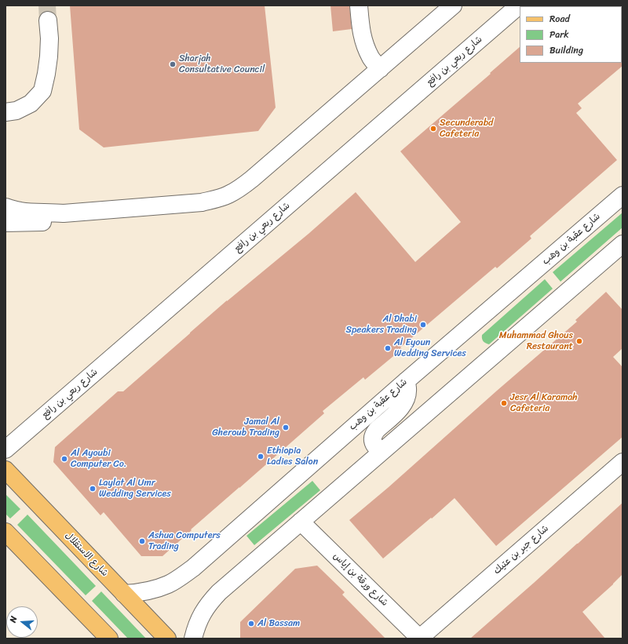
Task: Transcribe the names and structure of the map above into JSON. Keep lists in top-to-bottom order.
{
  "streets": {
    "main road": ["شارع الاستقلال"],
    "street": [
      "شارع ربعي بن رافع",
      "شارع عقبة بن وهب",
      "شارع جبر بن عتيك",
      "شارع ورقة بن إياس"
    ]
  },
  "crossings": [
    ["شارع عقبة بن وهب", "شارع الاستقلال"],
    ["شارع جبر بن عتيك", "شارع ورقة بن إياس"]
  ],
  "places": [
    "Sharjah Consultative Council",
    "Secunderabd Cafeteria",
    "Al Dhabi Speakers Trading",
    "Muhammad Ghous Restaurant",
    "Al Eyoun Wedding Services",
    "Jesr Al Karamah Cafeteria",
    "Jamal Al Gheroub Trading",
    "Ethiopia Ladies Salon",
    "Al Ayoubi Computer Co.",
    "Laylat Al Umr Wedding Services",
    "Ashua Computers Trading",
    "Al Bassam"
  ],
  "legend": ["Road", "Park", "Building"],
  "north": "left"
}
